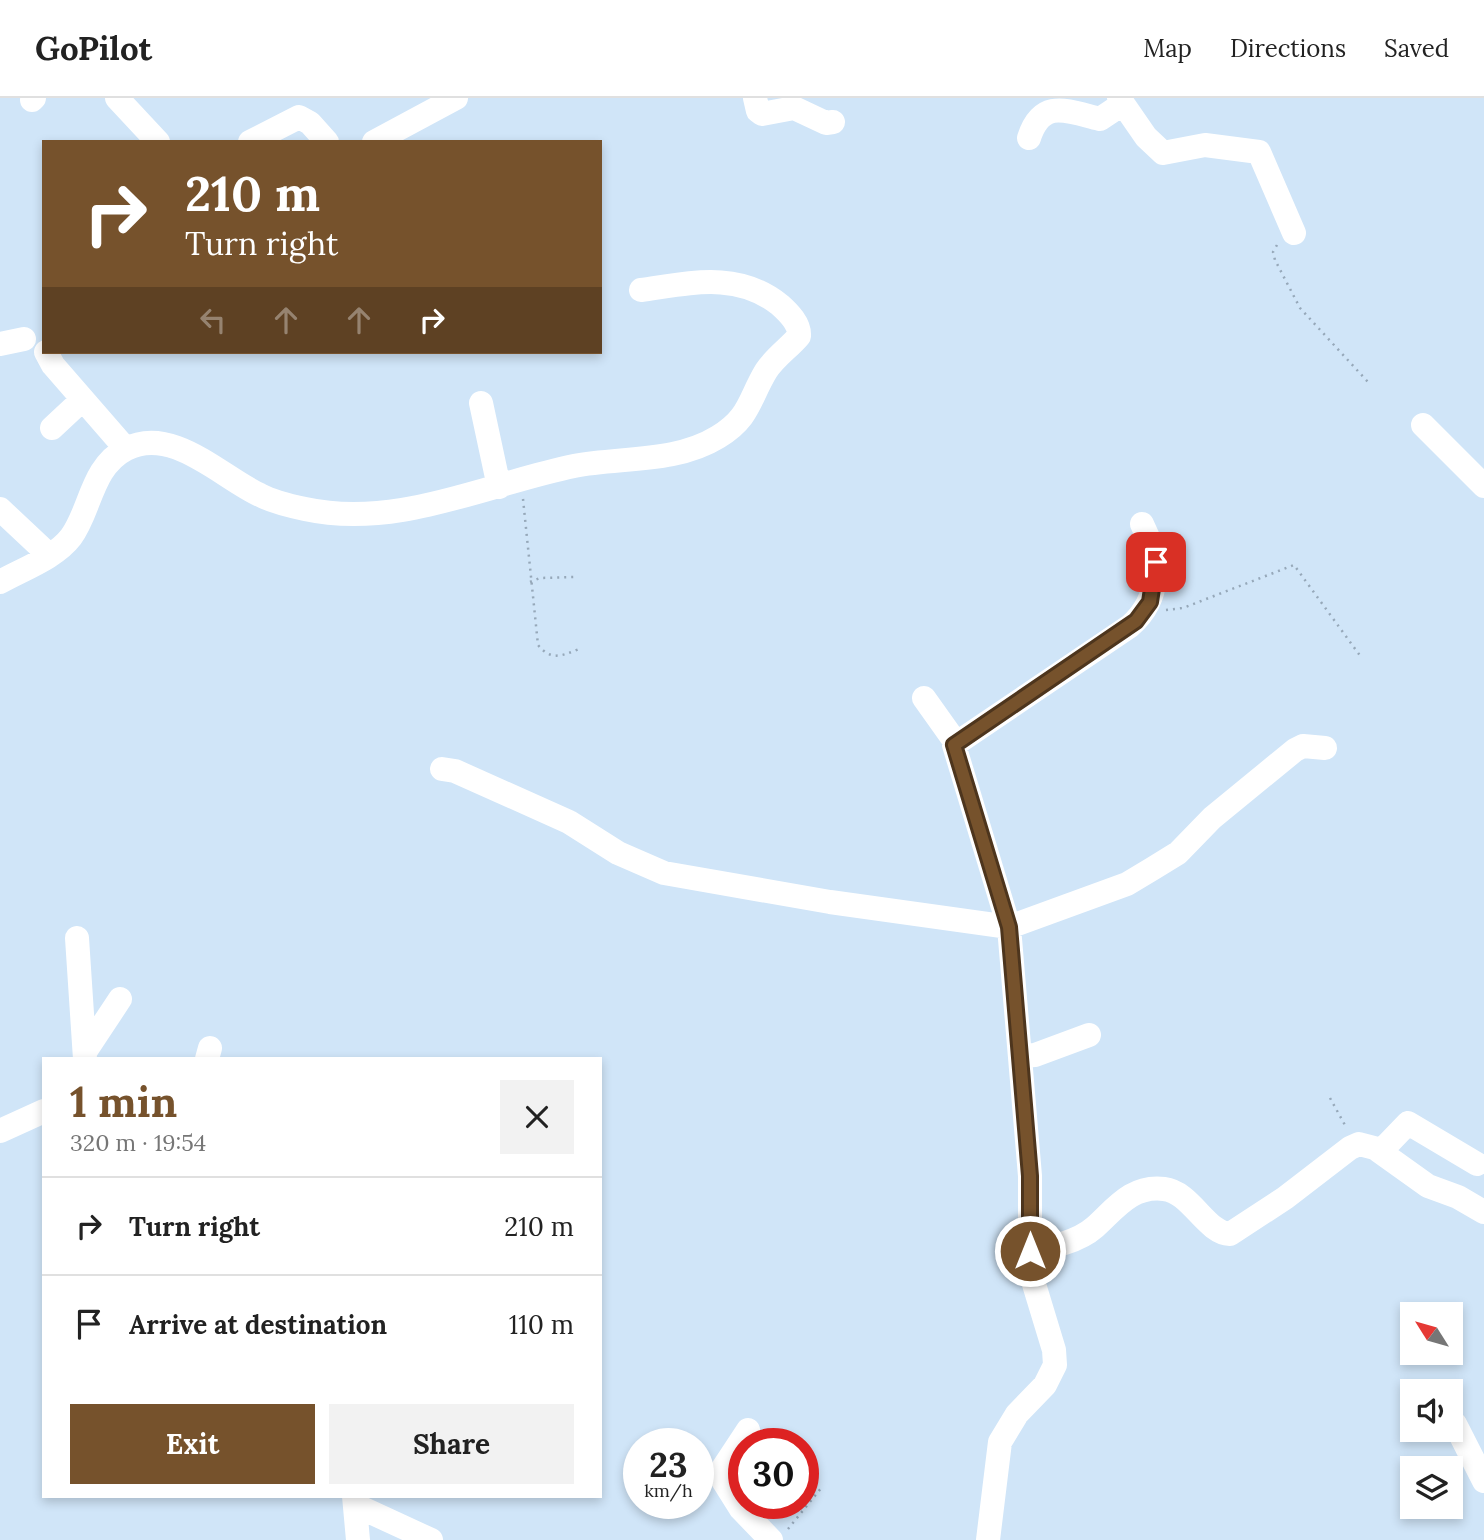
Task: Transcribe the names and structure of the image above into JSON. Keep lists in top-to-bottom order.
{
  "north": "top left",
  "page": {
    "header": "GoPilot",
    "nav": ["Map", "Directions", "Saved"],
    "turn": ["210 m", "Turn right"],
    "heading": ["1 min", "320 m · 19:54"],
    "list": [
      {
        "name": "Turn right",
        "value": "210 m"
      },
      {
        "name": "Arrive at destination",
        "value": "110 m"
      }
    ],
    "buttons": ["Exit", "Share"],
    "speed": "23 km/h",
    "limit": "30"
  }
}
